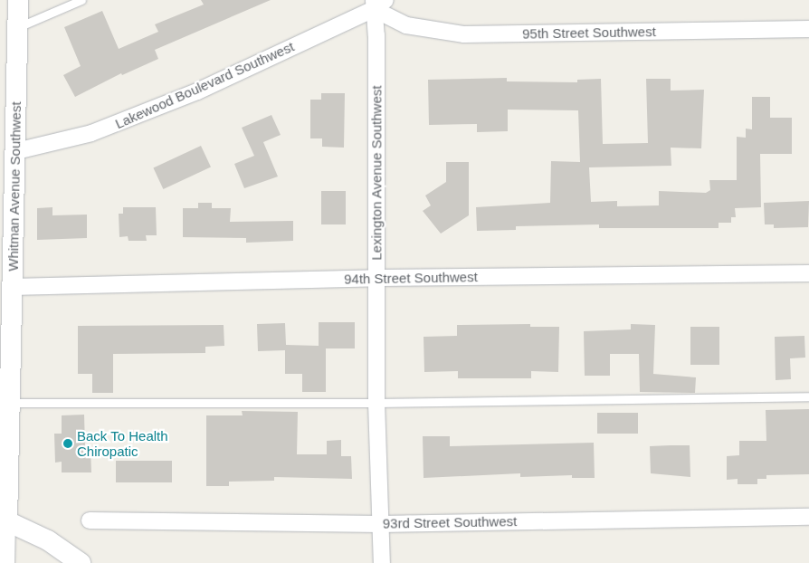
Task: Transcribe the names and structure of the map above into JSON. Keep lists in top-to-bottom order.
{
  "streets": {
    "street": [
      "95th Street Southwest",
      "Lakewood Boulevard Southwest",
      "Lexington Avenue Southwest",
      "Whitman Avenue Southwest",
      "94th Street Southwest",
      "93rd Street Southwest"
    ]
  },
  "crossings": [
    ["95th Street Southwest", "Lakewood Boulevard Southwest"],
    ["95th Street Southwest", "Lexington Avenue Southwest"],
    ["Lakewood Boulevard Southwest", "Lexington Avenue Southwest"],
    ["Lakewood Boulevard Southwest", "Whitman Avenue Southwest"],
    ["Lexington Avenue Southwest", "94th Street Southwest"],
    ["Lexington Avenue Southwest", "93rd Street Southwest"],
    ["Whitman Avenue Southwest", "94th Street Southwest"]
  ],
  "places": ["Back To Health Chiropatic"]
}
